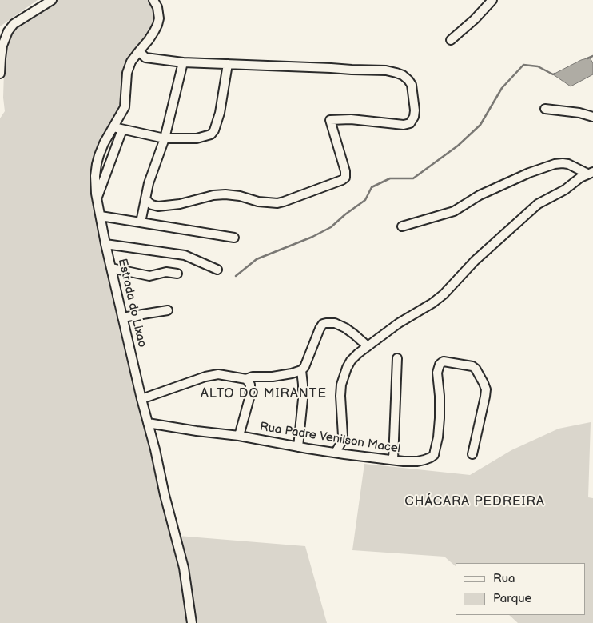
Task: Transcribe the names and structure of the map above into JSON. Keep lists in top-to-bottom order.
{
  "streets": {
    "street": ["Estrada do Lixao", "Rua Padre Venilson Macel"]
  },
  "crossings": [
    ["Estrada do Lixao", "Rua Padre Venilson Macel"]
  ],
  "districts": ["ALTO DO MIRANTE", "CHÁCARA PEDREIRA"],
  "legend": ["Rua", "Parque"]
}
